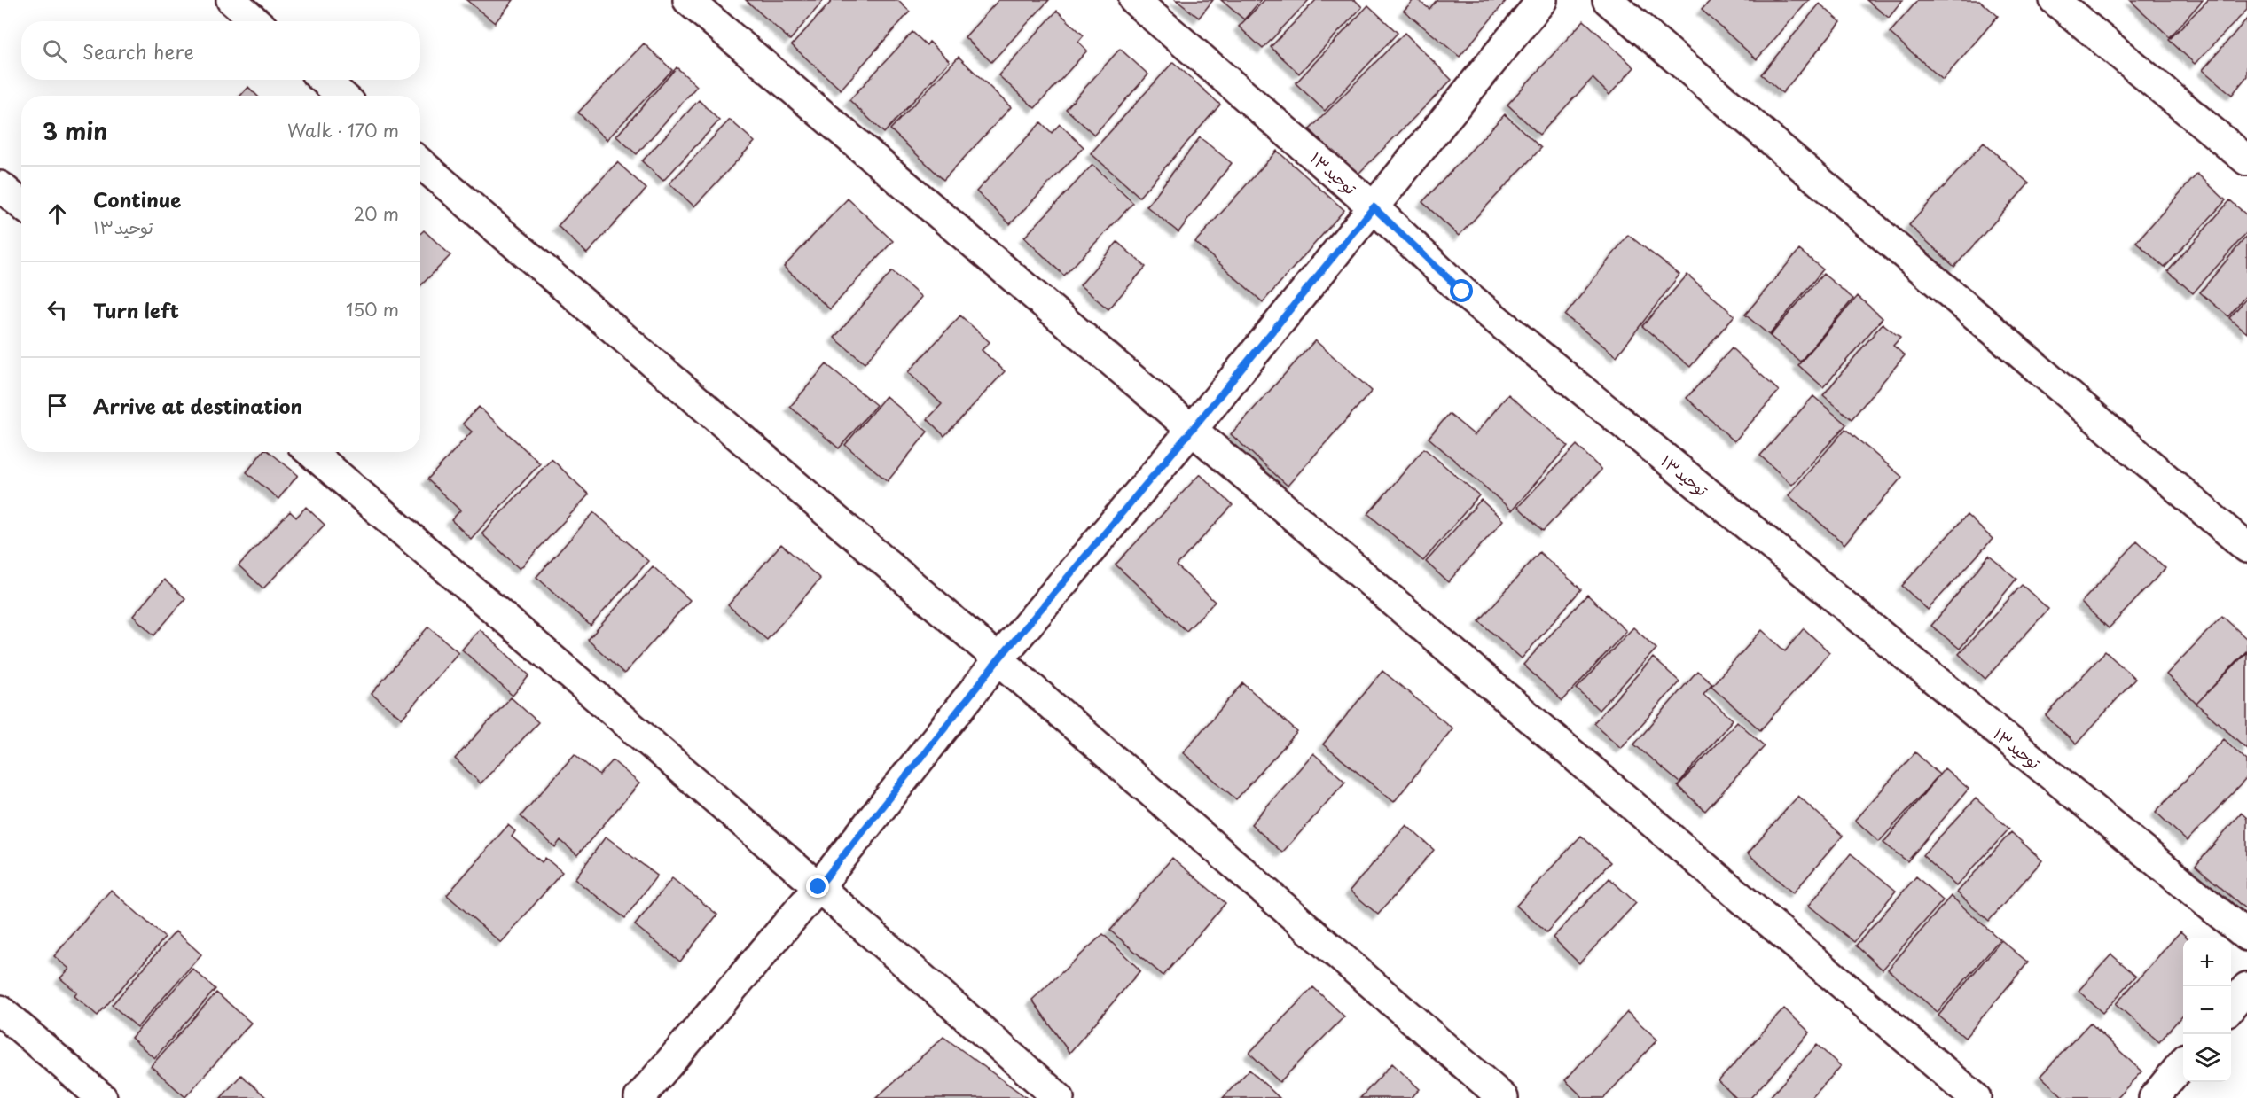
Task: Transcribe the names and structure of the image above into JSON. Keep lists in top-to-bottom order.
{
  "streets": {
    "street": ["توحید۱۳"]
  },
  "page": {
    "search": "Search here",
    "heading": ["3 min", "Walk · 170 m"],
    "list": [
      ["Continue", "توحید۱۳", "20 m"],
      ["Turn left", "150 m"],
      "Arrive at destination"
    ],
    "map_buttons": ["+", "−"]
  }
}
